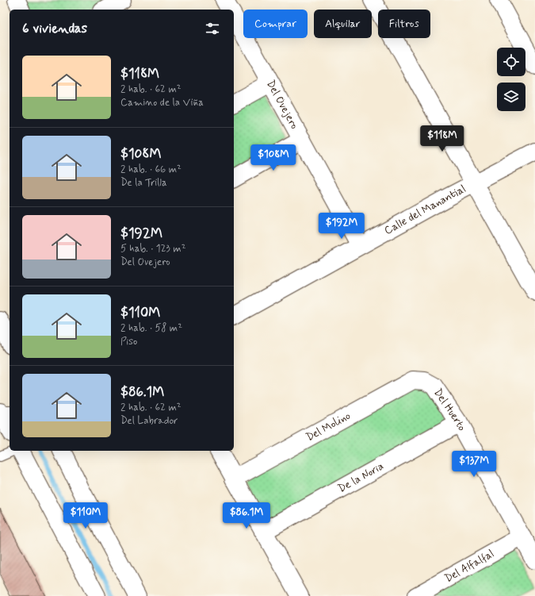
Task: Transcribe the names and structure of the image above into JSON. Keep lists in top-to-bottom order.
{
  "streets": {
    "street": [
      "Del Ovejero",
      "Calle del Manantial",
      "Del Huerto",
      "Del Molino",
      "De la Noria",
      "Del Alfalfal"
    ]
  },
  "crossings": [
    ["Del Ovejero", "Calle del Manantial"],
    ["Del Huerto", "Del Molino"],
    ["Del Huerto", "De la Noria"],
    ["Del Huerto", "Del Alfalfal"]
  ],
  "page": {
    "chip": ["Comprar", "Alquilar", "Filtros"],
    "heading": "6 viviendas",
    "list": [
      {
        "name": "$118M",
        "note": "2 hab. · 62 m² · Camino de la Viña"
      },
      {
        "name": "$108M",
        "note": "2 hab. · 66 m² · De la Trilla"
      },
      {
        "name": "$192M",
        "note": "5 hab. · 123 m² · Del Ovejero"
      },
      {
        "name": "$110M",
        "note": "2 hab. · 58 m² · Piso"
      },
      {
        "name": "$86.1M",
        "note": "2 hab. · 62 m² · Del Labrador"
      }
    ],
    "price": [
      "$118M",
      "$108M",
      "$192M",
      "$137M",
      "$110M",
      "$86.1M"
    ]
  }
}
